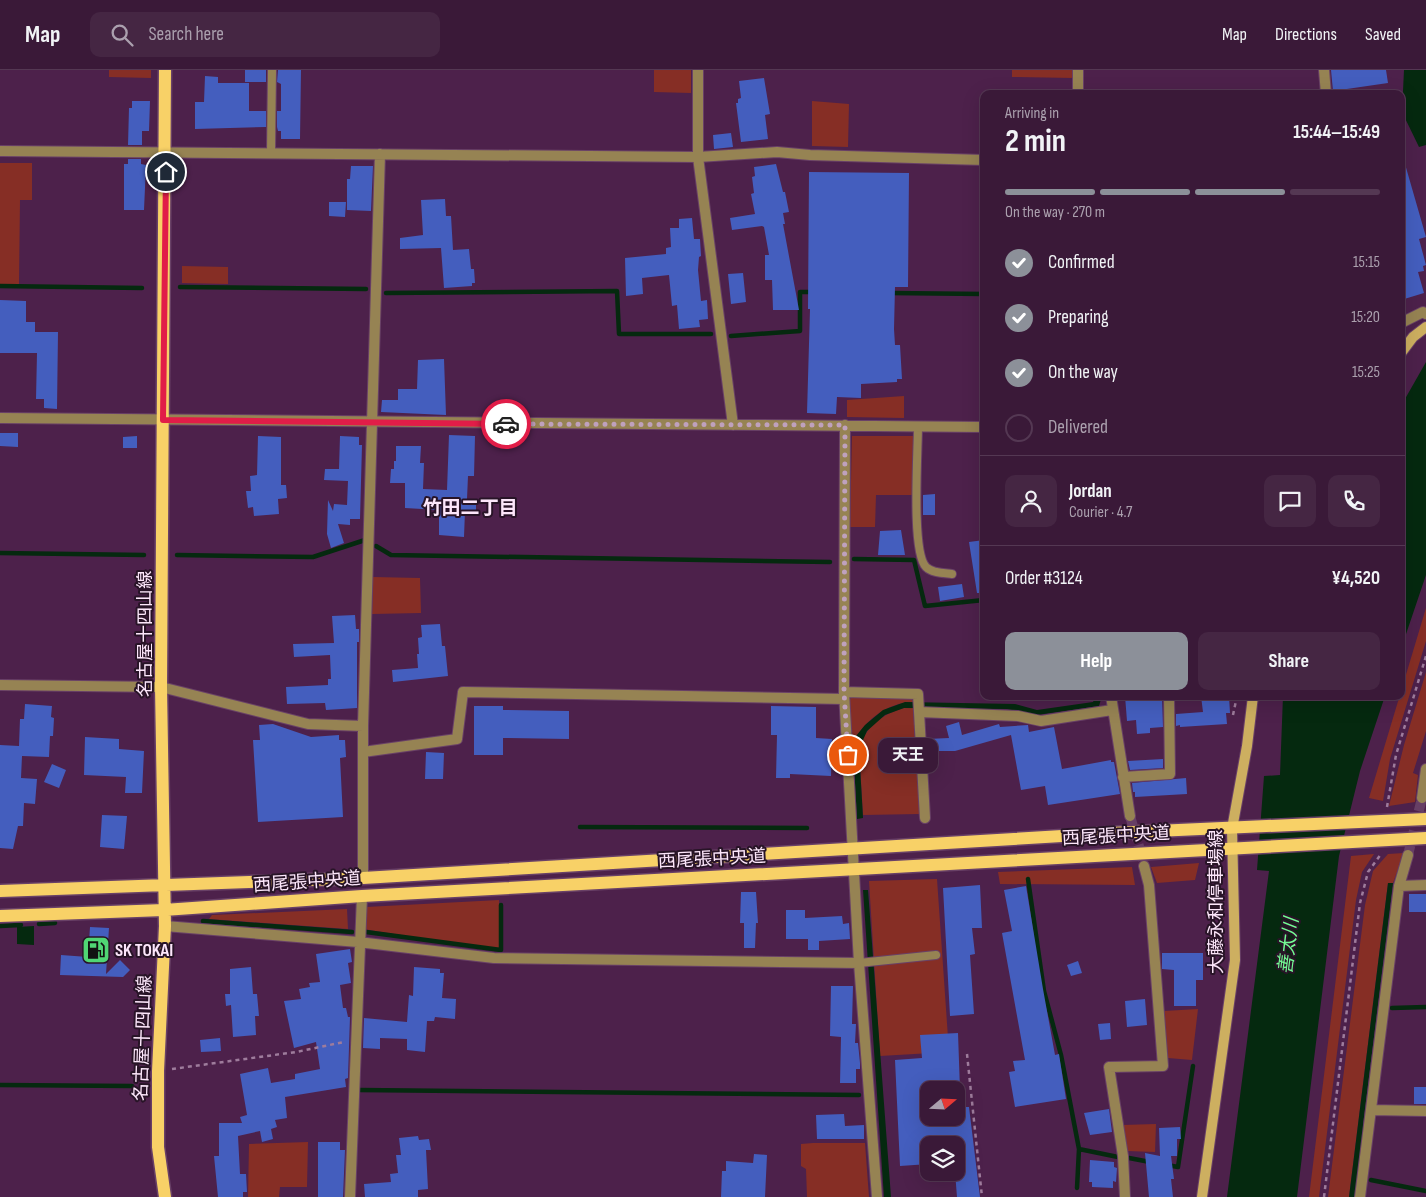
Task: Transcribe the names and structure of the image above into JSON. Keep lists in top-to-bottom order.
{
  "streets": {
    "main road": ["名古屋十四山線", "西尾張中央道", "大藤永和停車場線"]
  },
  "crossings": [
    ["名古屋十四山線", "西尾張中央道"],
    ["西尾張中央道", "大藤永和停車場線"]
  ],
  "districts": ["竹田二丁目"],
  "water": ["善太川"],
  "places": {
    "other": ["天王"],
    "fuel station": ["SK TOKAI"]
  },
  "north": "right",
  "page": {
    "header": "Map",
    "search": "Search here",
    "nav": ["Map", "Directions", "Saved"],
    "heading": ["2 min", "Arriving in", "15:44–15:49"],
    "panel": [
      "Jordan",
      "Courier · 4.7",
      "Order #3124",
      "¥4,520"
    ],
    "bar": "On the way · 270 m",
    "list": [
      ["Confirmed", "15:15"],
      ["Preparing", "15:20"],
      ["On the way", "15:25"],
      "Delivered"
    ],
    "buttons": ["Help", "Share"],
    "bubble": "天王"
  }
}
